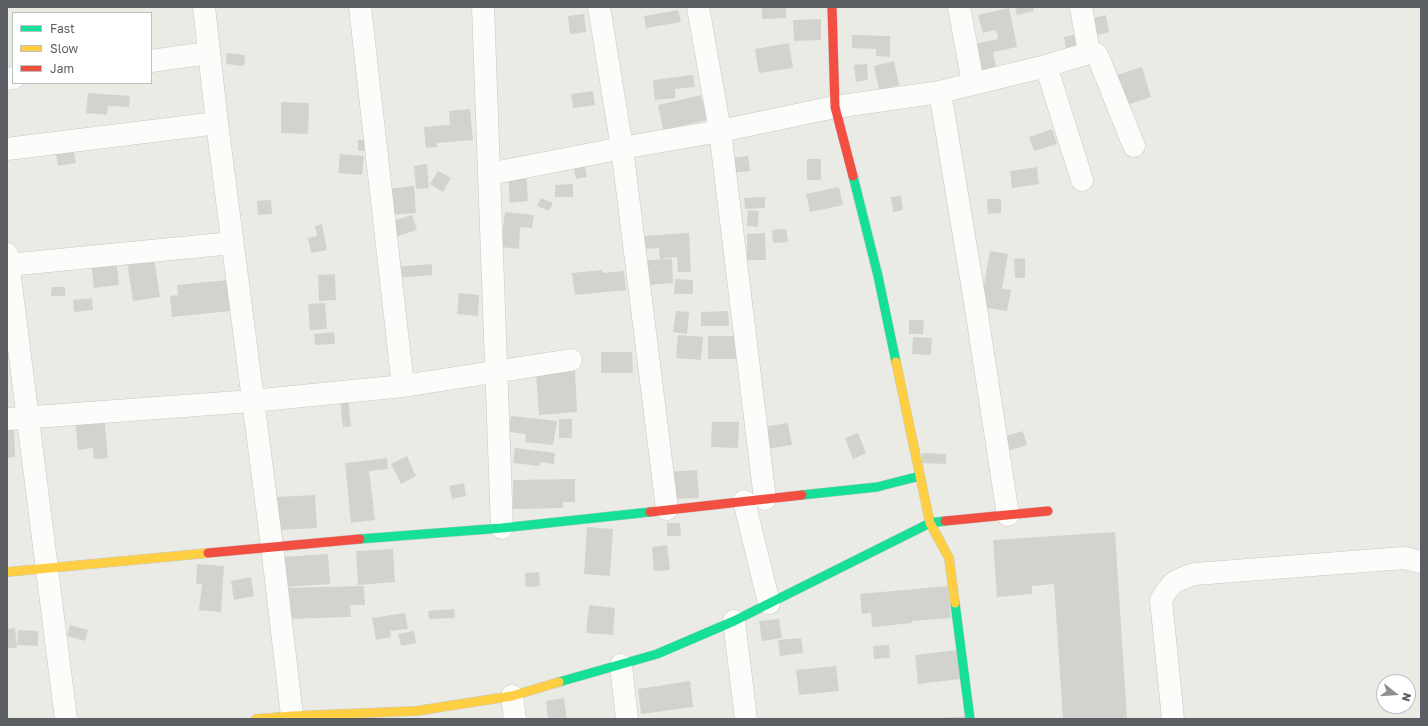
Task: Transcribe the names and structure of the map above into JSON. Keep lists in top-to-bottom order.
{
  "legend": ["Fast", "Slow", "Jam"],
  "north": "right"
}
